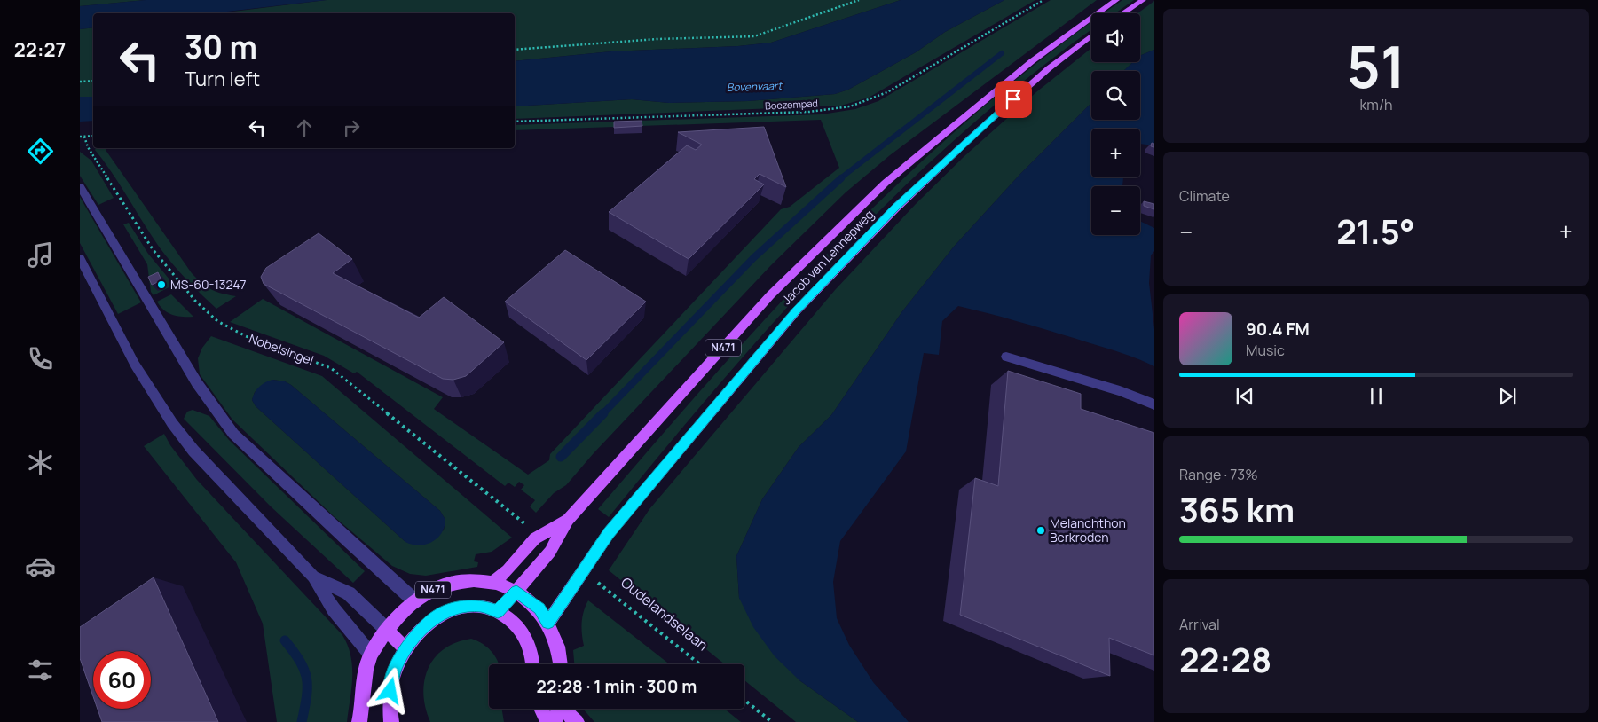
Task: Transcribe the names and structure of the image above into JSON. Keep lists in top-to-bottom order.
{
  "streets": {
    "main road": ["Jacob van Lennepweg", "N471"],
    "path": ["Boezempad", "Nobelsingel", "Oudelandselaan"]
  },
  "crossings": [
    ["Jacob van Lennepweg", "N471"]
  ],
  "water": ["Bovenvaart"],
  "places": ["MS-60-13247", "Melanchthon Berkroden"],
  "page": {
    "tabs": "22:27",
    "tile": [
      ["51", "km/h"],
      "Climate",
      ["Range · 73%", "365 km"],
      ["Arrival", "22:28"]
    ],
    "map_buttons": ["+", "−"],
    "turn": ["30 m", "Turn left"],
    "heat": ["−", "21.5°", "+"],
    "song": ["90.4 FM", "Music"],
    "limit": "60",
    "trip": "22:28 · 1 min · 300 m"
  }
}
